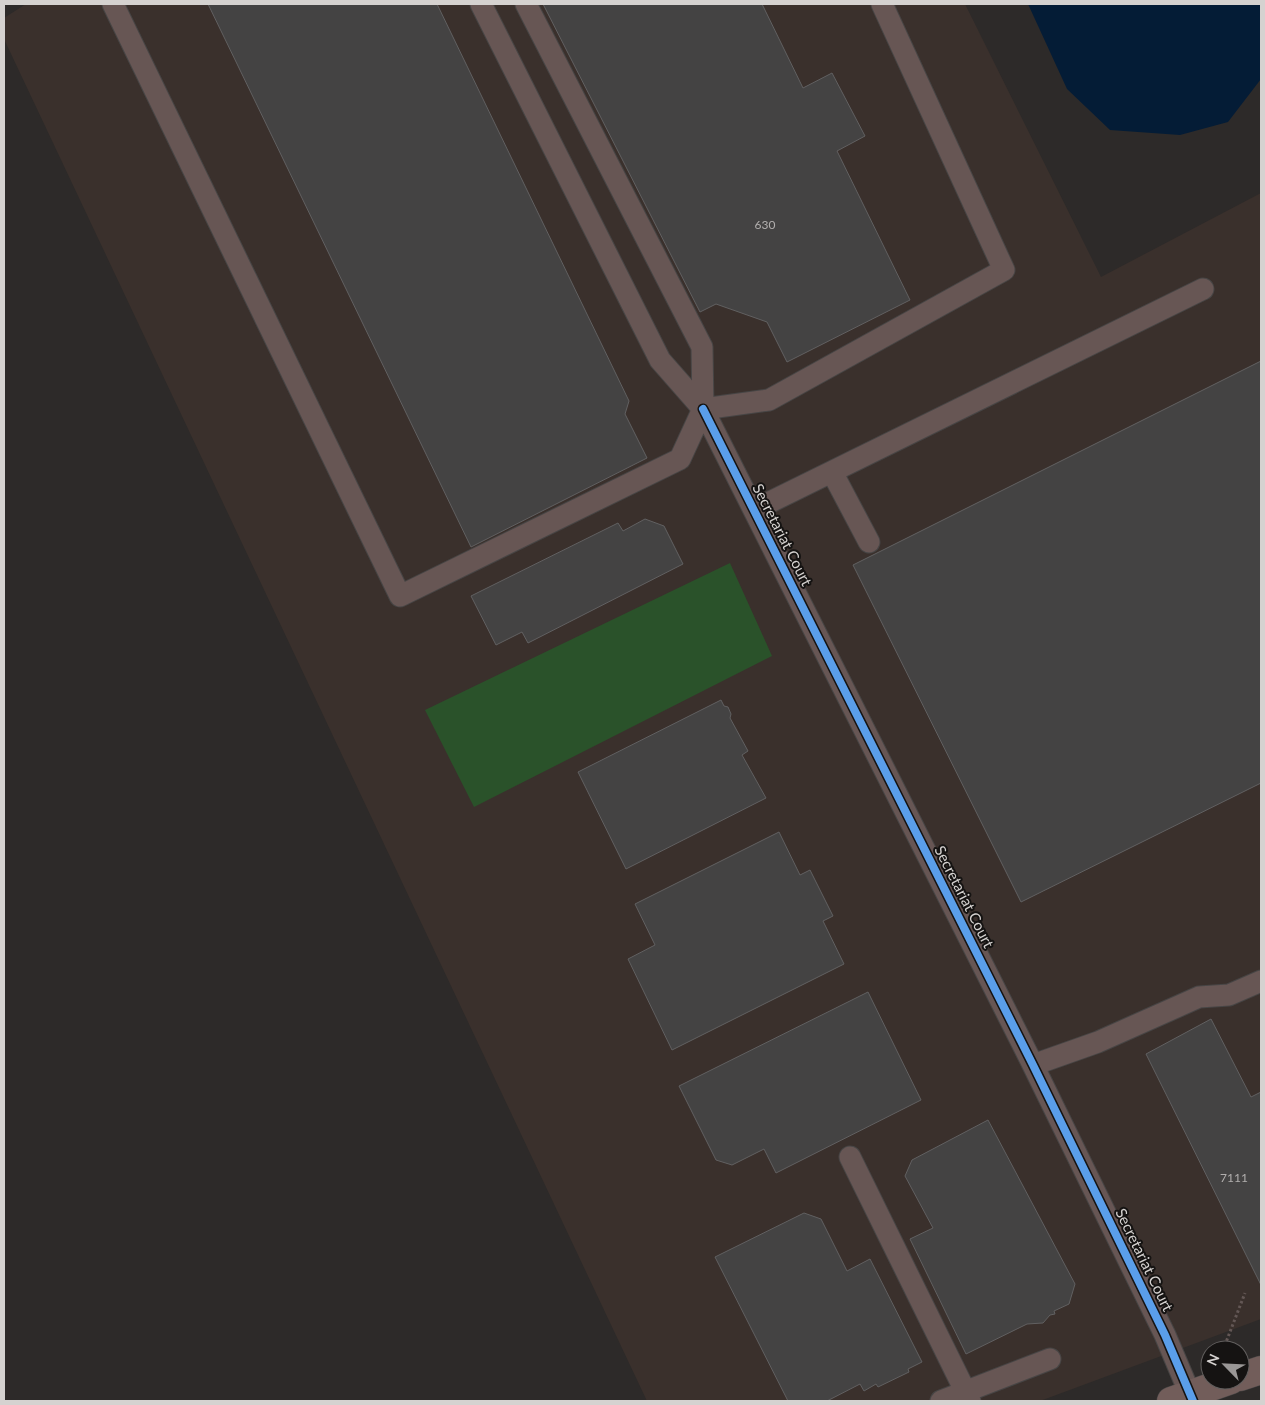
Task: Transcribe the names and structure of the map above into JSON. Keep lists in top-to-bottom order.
{
  "streets": {
    "street": ["Secretariat Court"]
  },
  "house_numbers": ["630", "7111"],
  "north": "top left"
}
